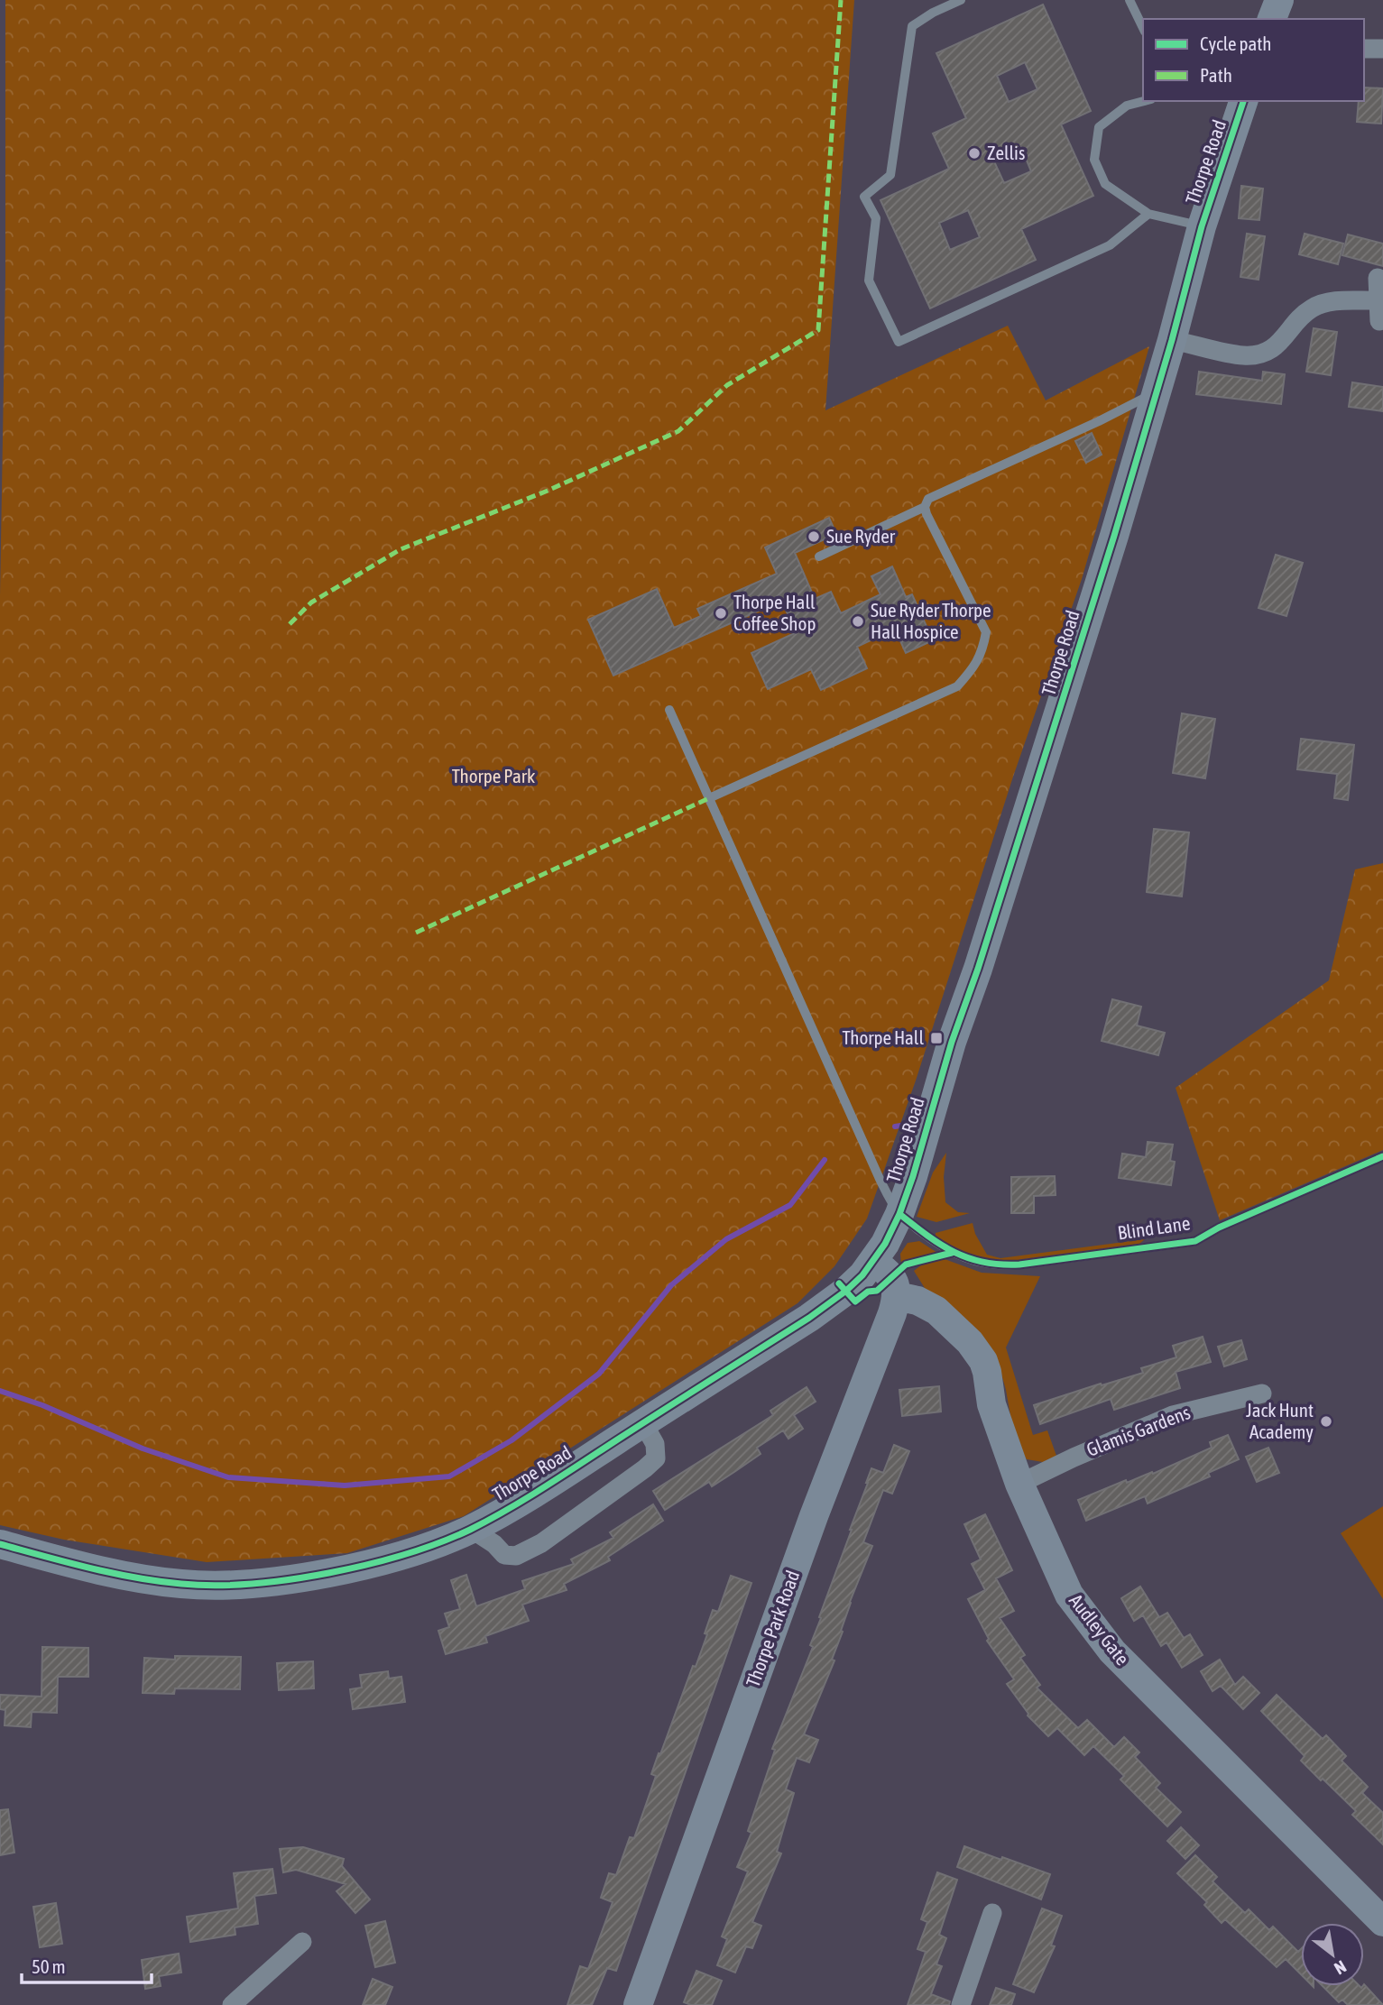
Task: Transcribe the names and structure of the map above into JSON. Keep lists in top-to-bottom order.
{
  "streets": {
    "street": [
      "Thorpe Road",
      "Glamis Gardens",
      "Thorpe Park Road",
      "Audley Gate"
    ],
    "lane": ["Blind Lane"]
  },
  "crossings": [
    ["Thorpe Road", "Blind Lane"],
    ["Glamis Gardens", "Audley Gate"],
    ["Thorpe Park Road", "Audley Gate"]
  ],
  "parks": ["Thorpe Park"],
  "places": {
    "other": [
      "Zellis",
      "Sue Ryder",
      "Thorpe Hall Coffee Shop",
      "Sue Ryder Thorpe Hall Hospice",
      "Jack Hunt Academy"
    ],
    "transit": ["Thorpe Hall"]
  },
  "legend": ["Cycle path", "Path"],
  "scale_bar": "50 m",
  "north": "bottom right"
}
